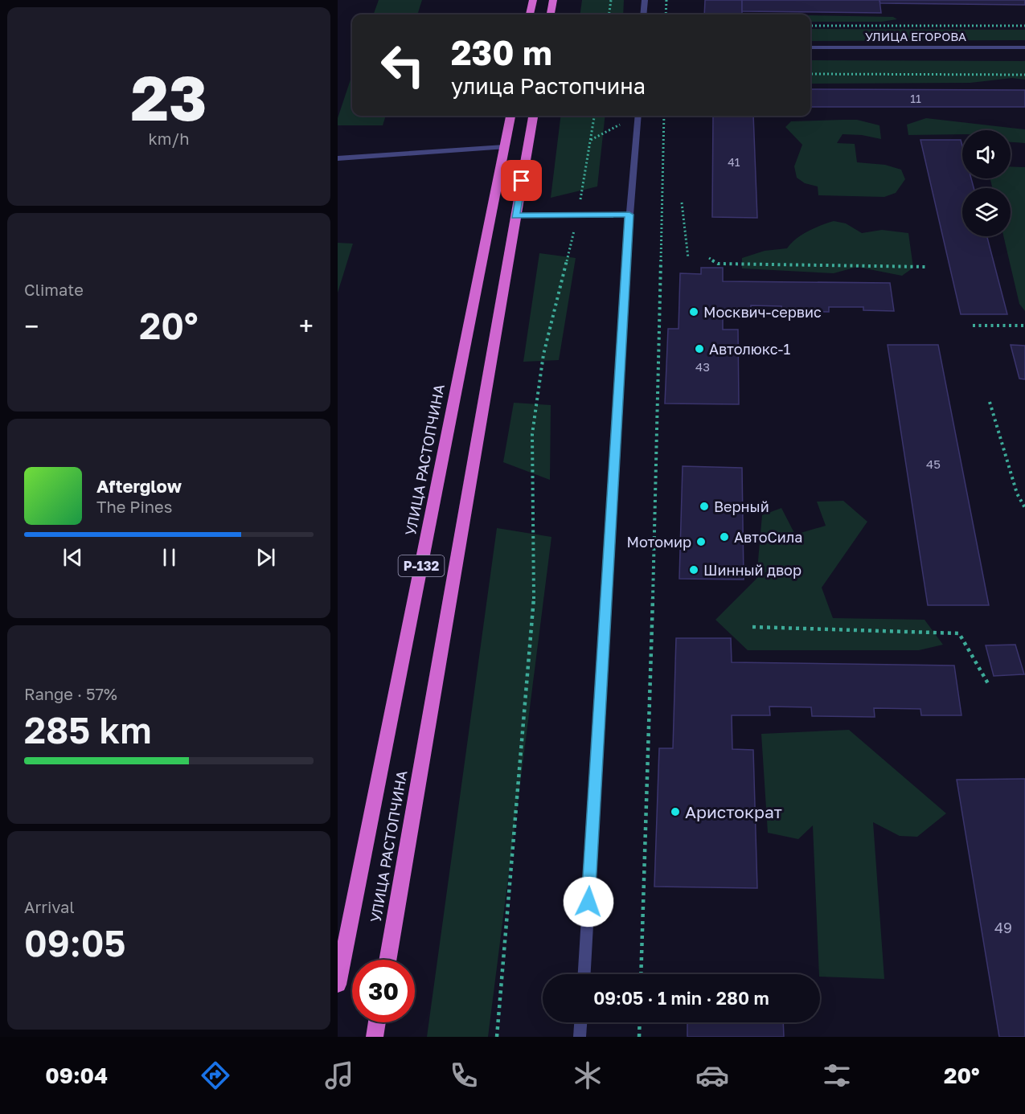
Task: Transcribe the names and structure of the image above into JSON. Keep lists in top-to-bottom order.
{
  "streets": {
    "highway": ["УЛИЦА РАСТОПЧИНА", "Р-132"],
    "street": ["УЛИЦА ЕГОРОВА"]
  },
  "places": [
    "Москвич-сервис",
    "Автолюкс-1",
    "Верный",
    "АвтоСила",
    "Мотомир",
    "Шинный двор",
    "Аристократ"
  ],
  "house_numbers": [
    "11",
    "41",
    "43",
    "45",
    "49"
  ],
  "page": {
    "tile": [
      ["23", "km/h"],
      "Climate",
      ["Range · 57%", "285 km"],
      ["Arrival", "09:05"]
    ],
    "turn": ["230 m", "улица Растопчина"],
    "heat": ["−", "20°", "+"],
    "song": ["Afterglow", "The Pines"],
    "limit": "30",
    "trip": "09:05 · 1 min · 280 m",
    "tabs": ["09:04", "20°"]
  }
}
